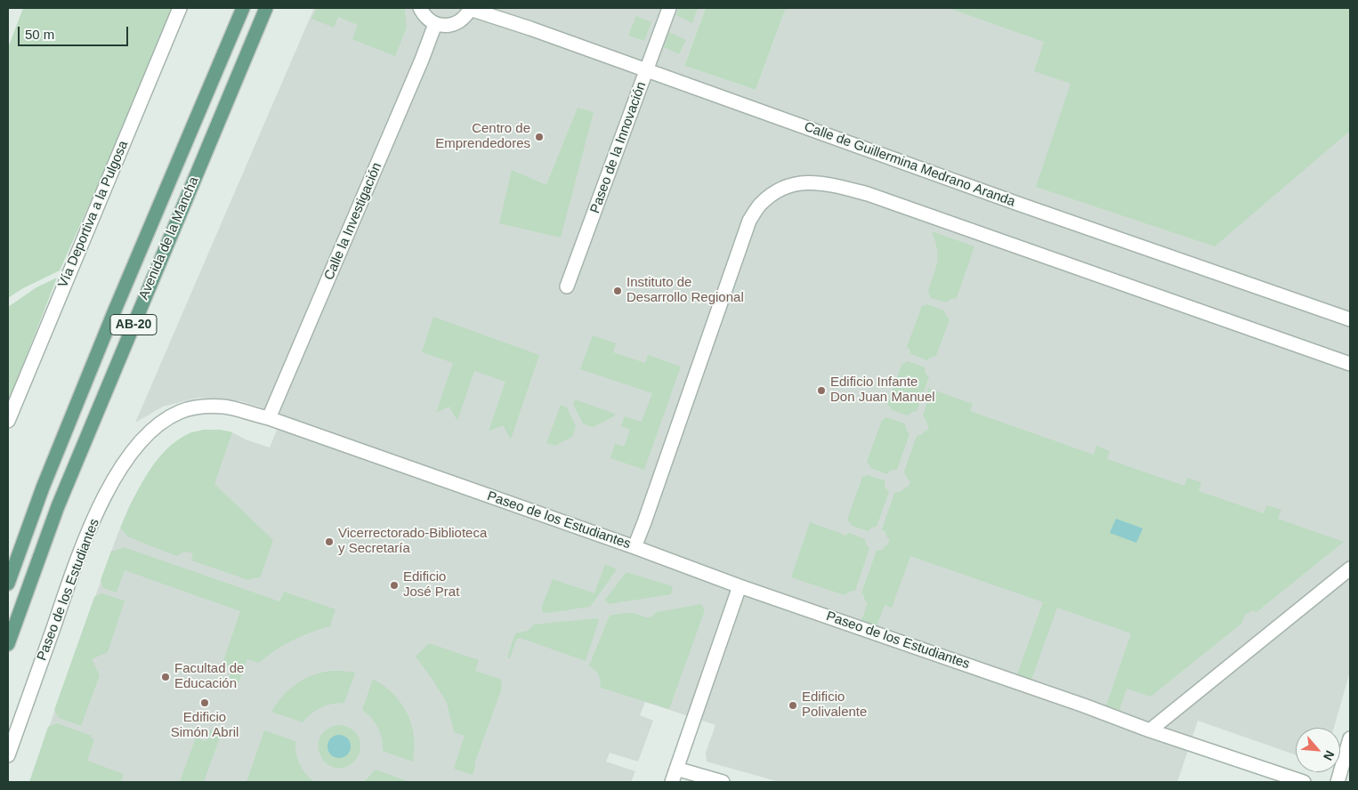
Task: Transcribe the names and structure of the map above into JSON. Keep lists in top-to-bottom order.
{
  "streets": {
    "main road": ["Avenida de la Mancha", "AB-20"],
    "street": [
      "Paseo de la Innovación",
      "Calle de Guillermina Medrano Aranda",
      "Vía Deportiva a la Pulgosa",
      "Calle la Investigación",
      "Paseo de los Estudiantes"
    ]
  },
  "crossings": [
    ["Paseo de la Innovación", "Calle de Guillermina Medrano Aranda"],
    ["Calle la Investigación", "Paseo de los Estudiantes"]
  ],
  "places": [
    "Centro de Emprendedores",
    "Instituto de Desarrollo Regional",
    "Edificio Infante Don Juan Manuel",
    "Vicerrectorado-Biblioteca y Secretaría",
    "Edificio José Prat",
    "Facultad de Educación",
    "Edificio Simón Abril",
    "Edificio Polivalente"
  ],
  "scale_bar": "50 m",
  "north": "bottom right"
}
